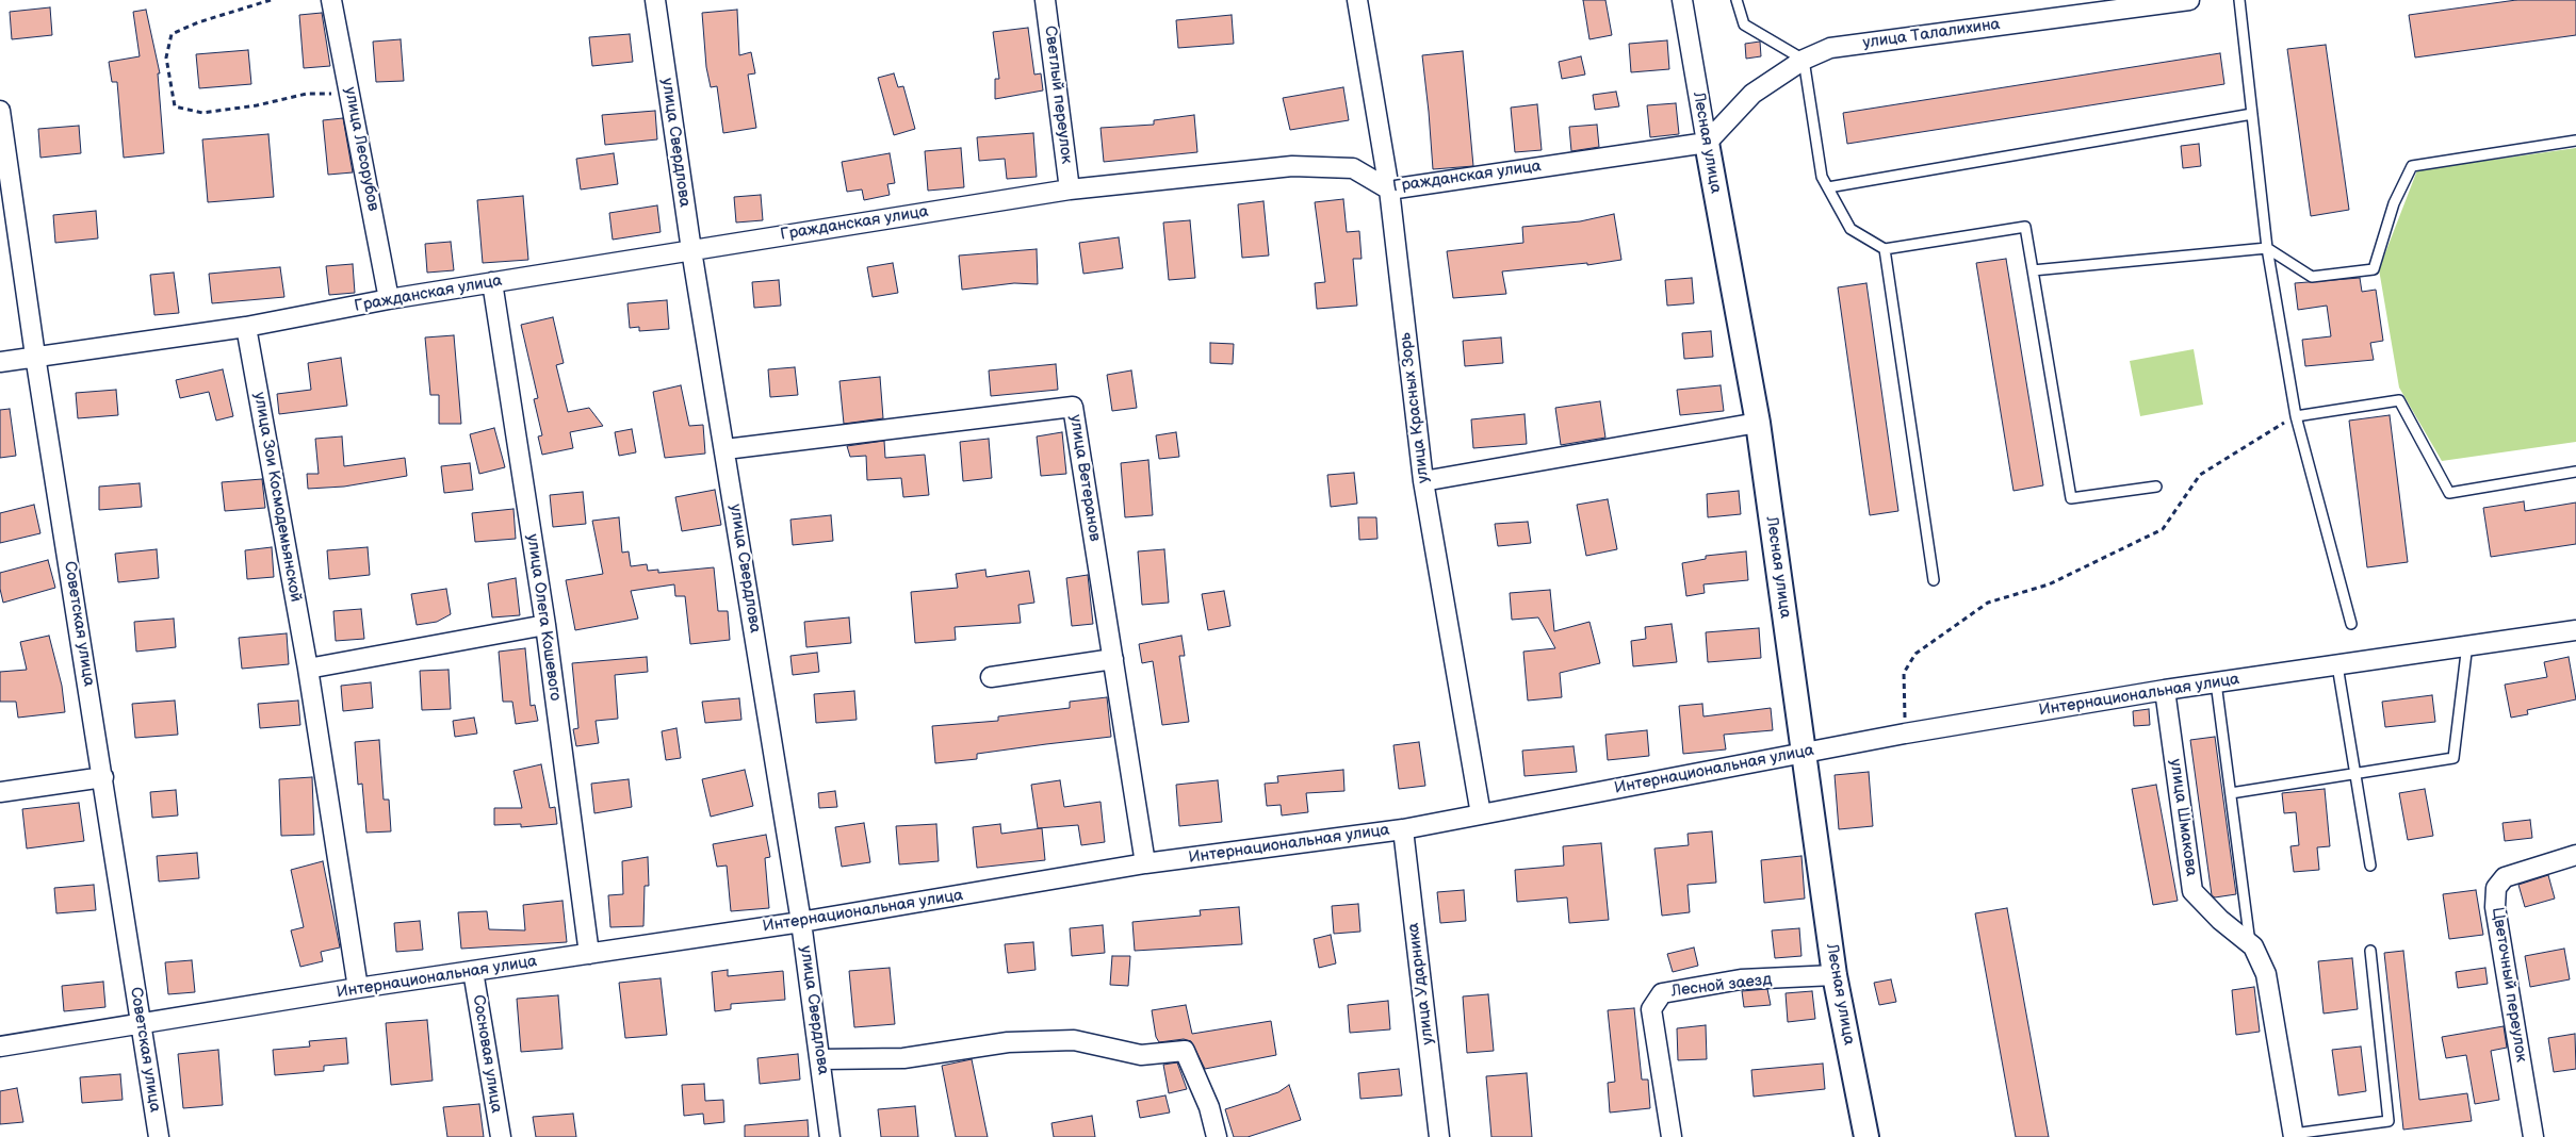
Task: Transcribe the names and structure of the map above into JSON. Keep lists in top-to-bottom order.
{
  "streets": {
    "street": [
      "улица Талалихина",
      "Светлый переулок",
      "улица Свердлова",
      "Лесная улица",
      "улица Лесорубов",
      "Гражданская улица",
      "улица Красных Зорь",
      "улица Ветеранов",
      "улица Зои Космодемьянской",
      "улица Олега Кошевого",
      "Советская улица",
      "Интернациональная улица",
      "улица Шмакова",
      "улица Ударника",
      "Цветочный переулок",
      "Лесной заезд",
      "Сосновая улица"
    ]
  },
  "crossings": [
    ["улица Талалихина", "Лесная улица"],
    ["улица Талалихина", "Гражданская улица"],
    ["Светлый переулок", "Гражданская улица"],
    ["улица Свердлова", "Гражданская улица"],
    ["улица Свердлова", "улица Ветеранов"],
    ["улица Свердлова", "Интернациональная улица"],
    ["Лесная улица", "Гражданская улица"],
    ["Лесная улица", "Интернациональная улица"],
    ["Лесная улица", "Лесной заезд"],
    ["улица Лесорубов", "Гражданская улица"],
    ["Гражданская улица", "улица Красных Зорь"],
    ["Гражданская улица", "улица Зои Космодемьянской"],
    ["Гражданская улица", "улица Олега Кошевого"],
    ["Гражданская улица", "Советская улица"],
    ["улица Красных Зорь", "Интернациональная улица"],
    ["улица Ветеранов", "Интернациональная улица"],
    ["улица Зои Космодемьянской", "Интернациональная улица"],
    ["улица Олега Кошевого", "Интернациональная улица"],
    ["Советская улица", "Интернациональная улица"],
    ["Интернациональная улица", "улица Шмакова"],
    ["Интернациональная улица", "улица Ударника"],
    ["Интернациональная улица", "Сосновая улица"]
  ]
}
